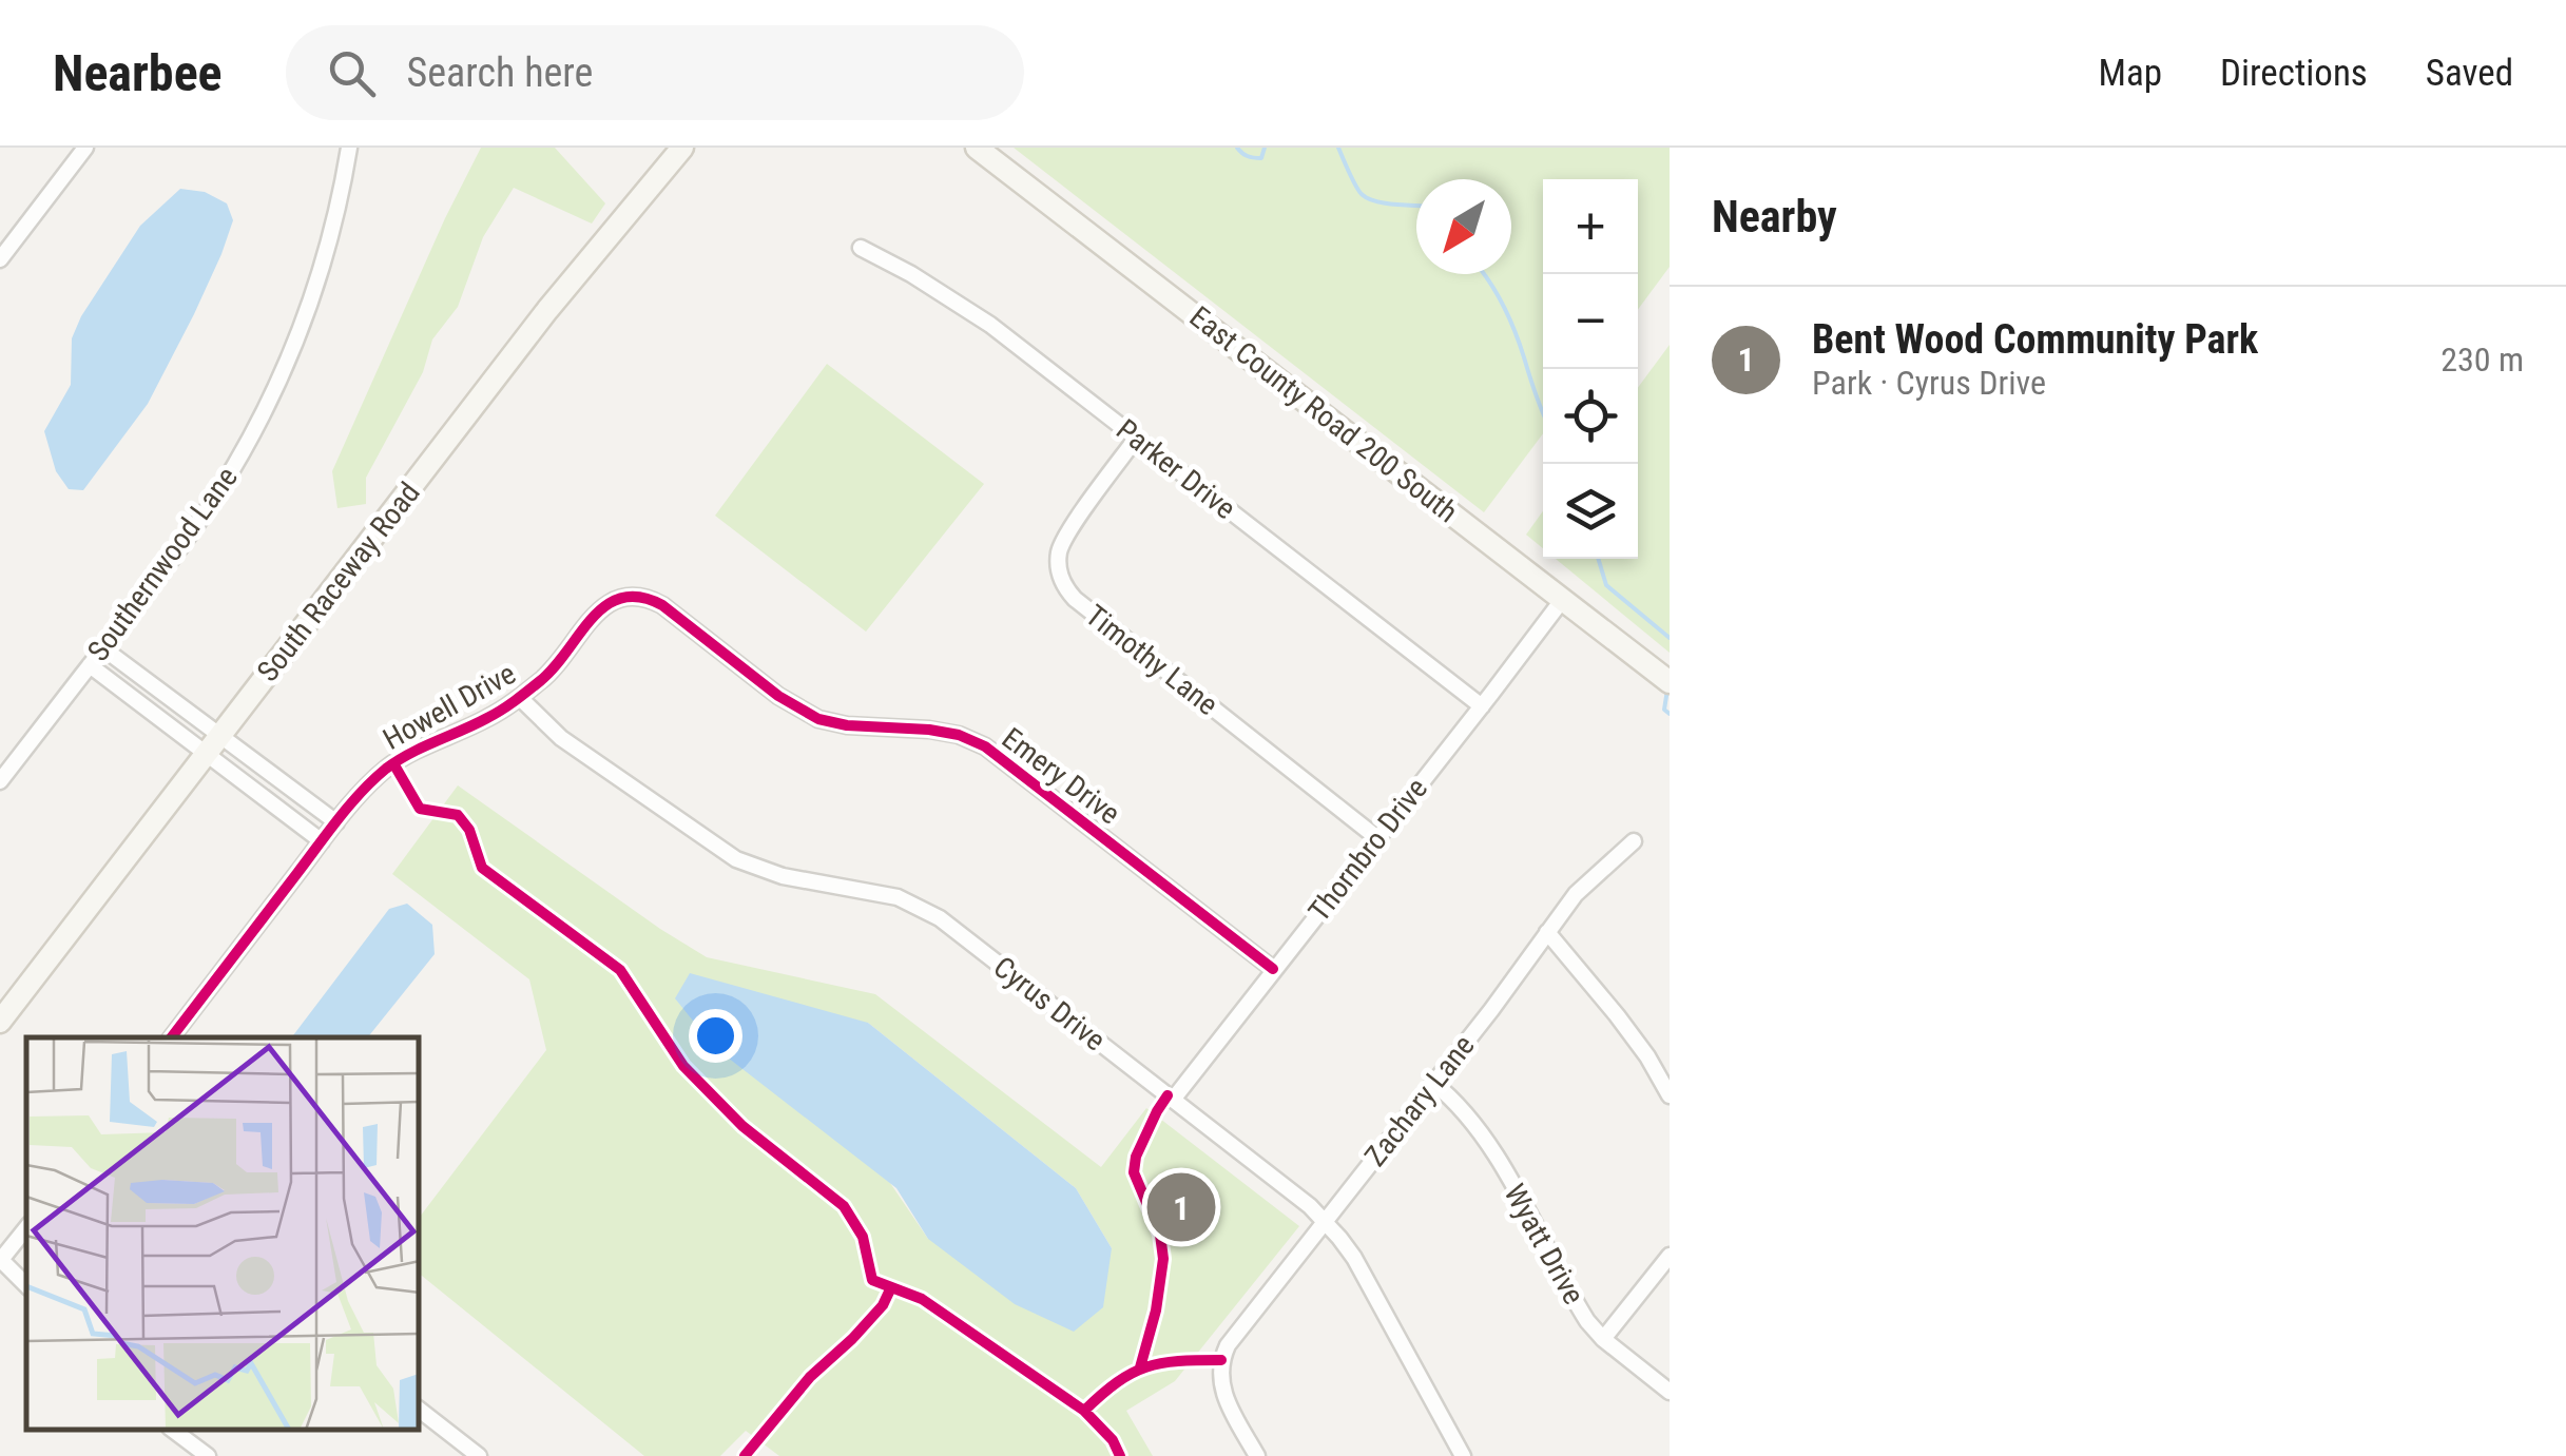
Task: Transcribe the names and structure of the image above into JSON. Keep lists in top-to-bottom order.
{
  "streets": {
    "main road": ["East County Road 200 South", "South Raceway Road"],
    "street": [
      "Parker Drive",
      "Southernwood Lane",
      "Timothy Lane",
      "Howell Drive",
      "Emery Drive",
      "Thornbro Drive",
      "Cyrus Drive",
      "Zachary Lane",
      "Wyatt Drive"
    ]
  },
  "crossings": [
    ["East County Road 200 South", "Thornbro Drive"],
    ["Parker Drive", "Timothy Lane"],
    ["Parker Drive", "Thornbro Drive"],
    ["Timothy Lane", "Thornbro Drive"],
    ["Howell Drive", "Emery Drive"],
    ["Howell Drive", "Cyrus Drive"],
    ["Emery Drive", "Thornbro Drive"],
    ["Thornbro Drive", "Cyrus Drive"],
    ["Cyrus Drive", "Zachary Lane"],
    ["Zachary Lane", "Wyatt Drive"]
  ],
  "north": "bottom left",
  "page": {
    "header": "Nearbee",
    "search": "Search here",
    "nav": ["Map", "Directions", "Saved"],
    "heading": "Nearby",
    "map_buttons": ["+", "−"],
    "list": [
      {
        "mark": "1",
        "name": "Bent Wood Community Park",
        "note": "Park · Cyrus Drive",
        "value": "230 m"
      }
    ],
    "pins": "1"
  }
}
